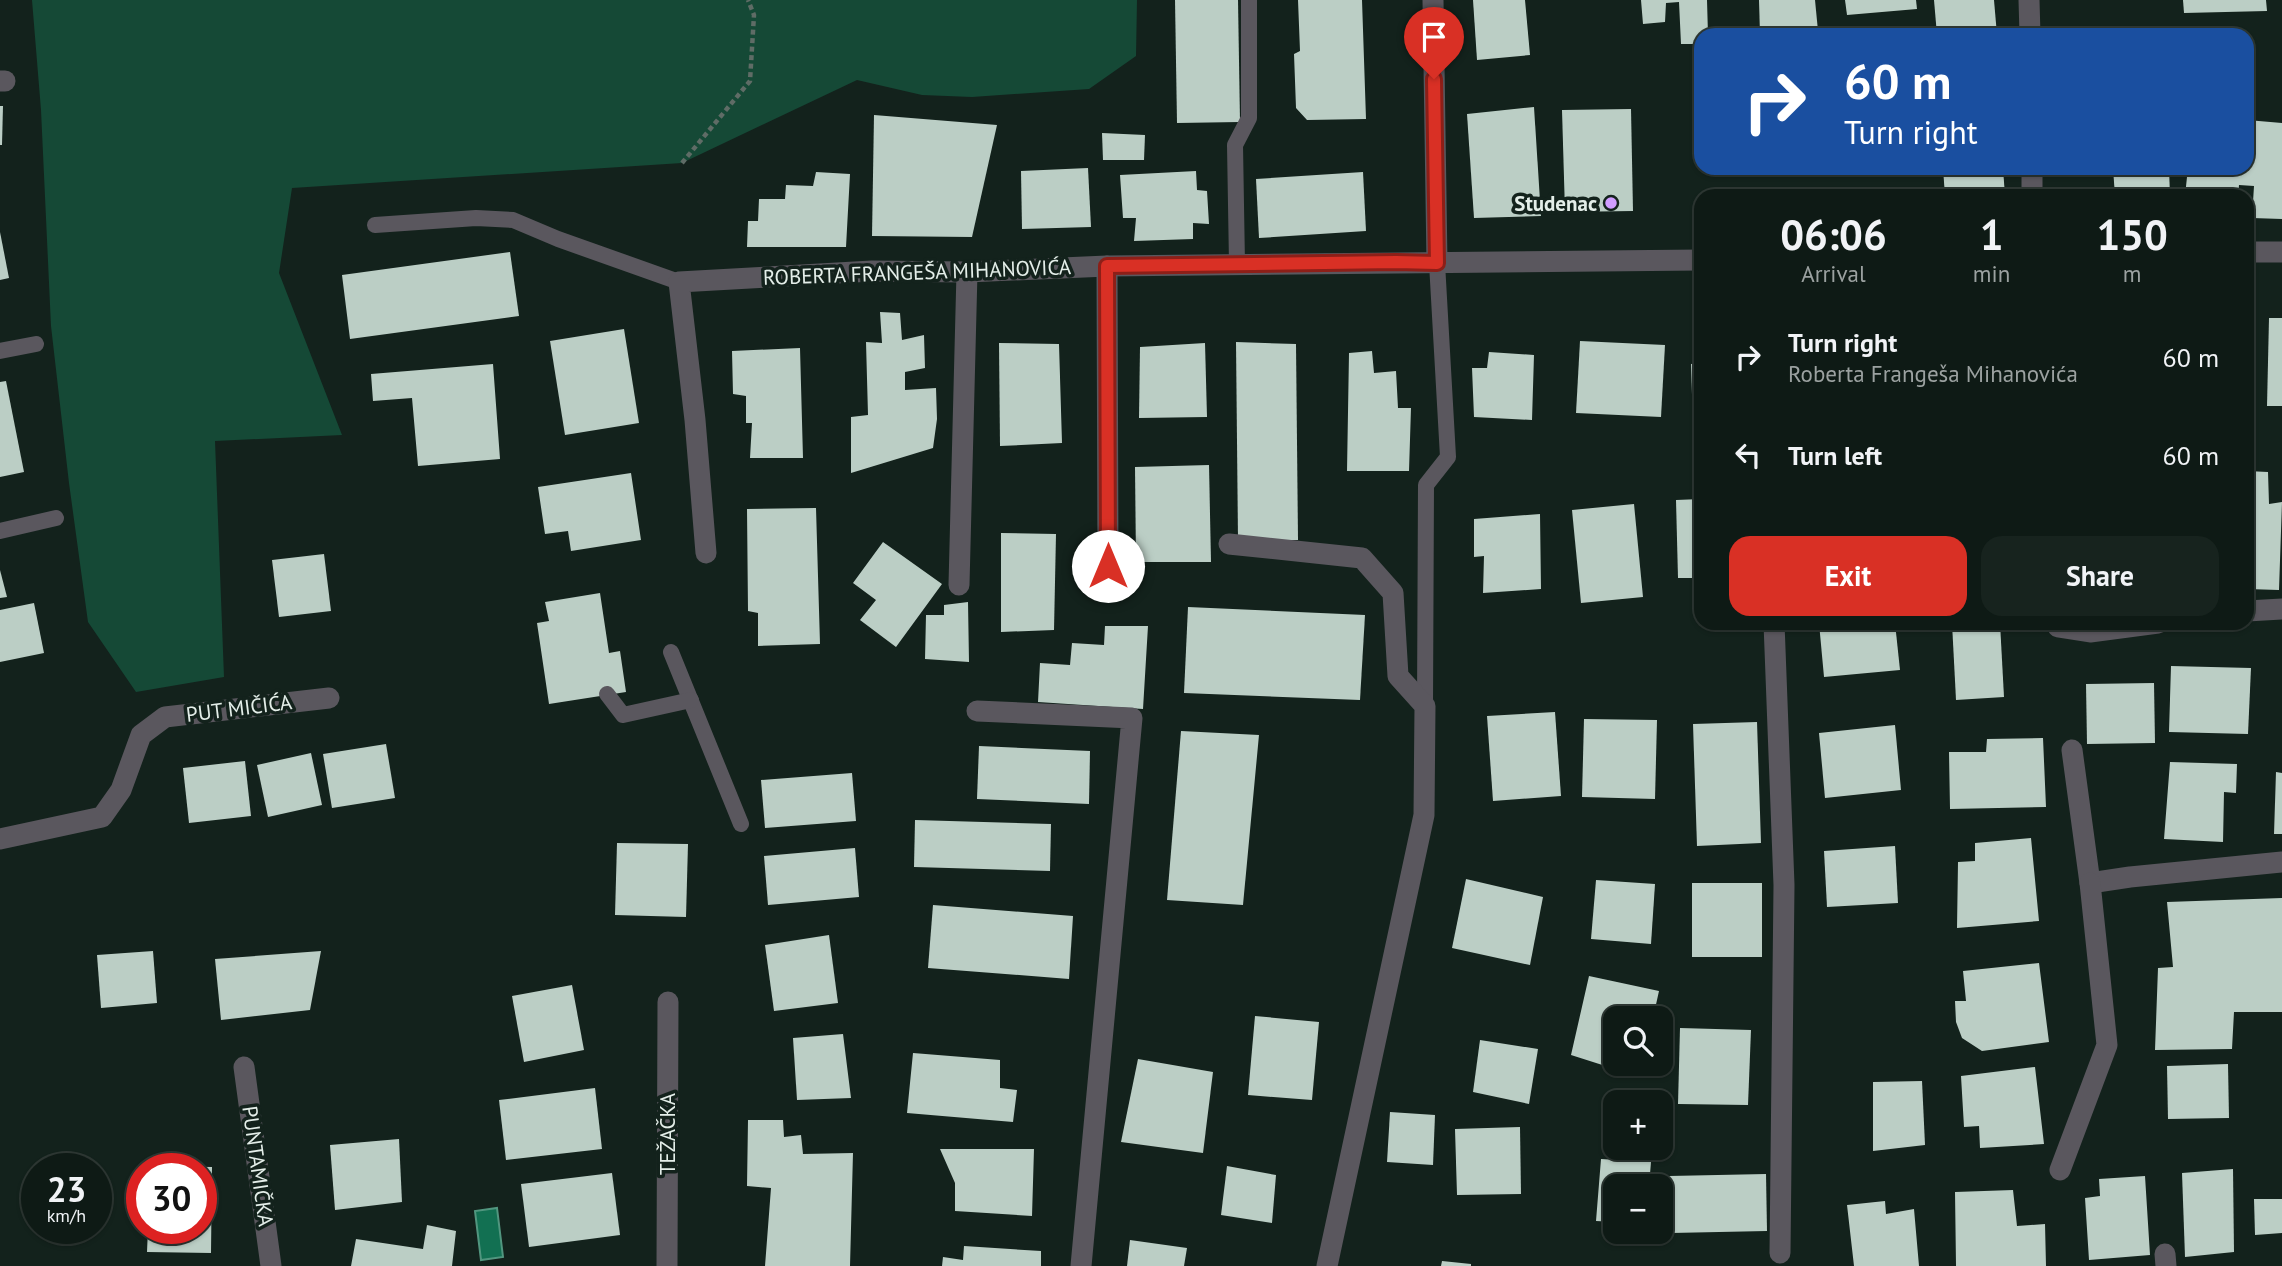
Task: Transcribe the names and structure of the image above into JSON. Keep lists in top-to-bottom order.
{
  "streets": {
    "street": [
      "ROBERTA FRANGEŠA MIHANOVIĆA",
      "PUT MIČIĆA",
      "TEŽAČKA",
      "PUNTAMIČKA"
    ]
  },
  "places": ["Studenac"],
  "page": {
    "turn": ["60 m", "Turn right"],
    "eta": [
      "06:06",
      "Arrival",
      "1",
      "min",
      "150",
      "m"
    ],
    "list": [
      {
        "name": "Turn right",
        "note": "Roberta Frangeša Mihanovića",
        "value": "60 m"
      },
      {
        "name": "Turn left",
        "value": "60 m"
      }
    ],
    "buttons": ["Exit", "Share"],
    "map_buttons": ["+", "−"],
    "speed": "23 km/h",
    "limit": "30"
  }
}
